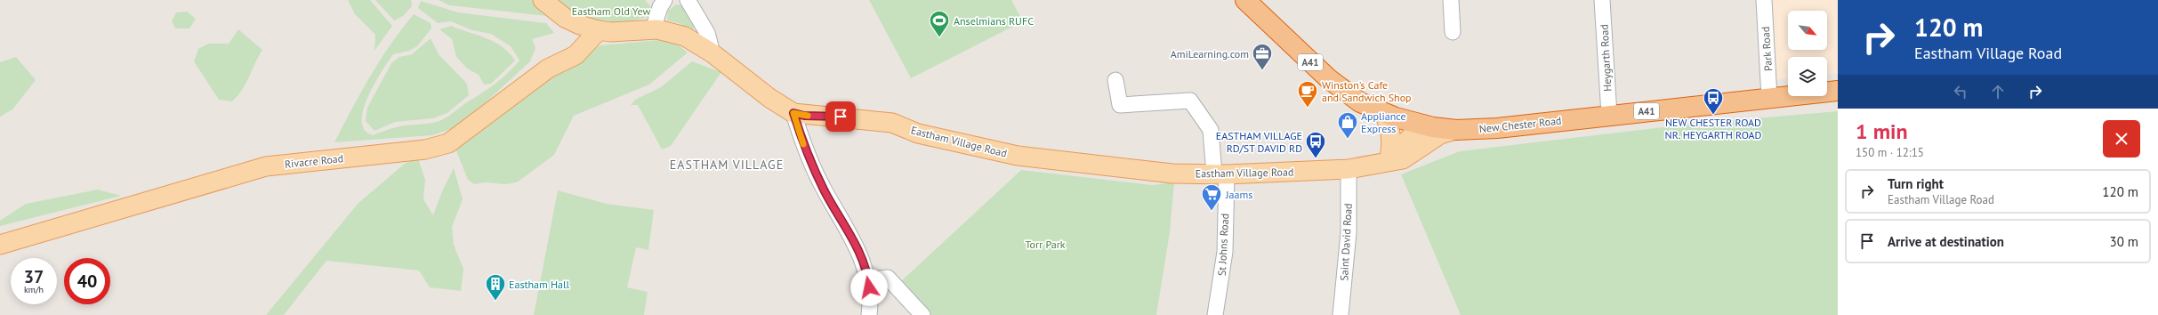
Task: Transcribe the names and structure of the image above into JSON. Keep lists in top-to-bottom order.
{
  "streets": {
    "highway": ["A41", "New Chester Road"],
    "main road": ["Eastham Village Road", "Rivacre Road"],
    "street": [
      "Park Road",
      "Heygarth Road",
      "Saint David Road",
      "St Johns Road"
    ]
  },
  "crossings": [
    ["Park Road", "New Chester Road"],
    ["Heygarth Road", "New Chester Road"],
    ["New Chester Road", "Eastham Village Road"],
    ["Eastham Village Road", "Rivacre Road"],
    ["Eastham Village Road", "Saint David Road"],
    ["Eastham Village Road", "St Johns Road"]
  ],
  "districts": ["EASTHAM VILLAGE"],
  "parks": ["Eastham Old Yew", "Torr Park"],
  "places": {
    "sports": ["Anselmians RUFC"],
    "office": ["AmiLearning.com"],
    "cafe": ["Winston's Cafe and Sandwich Shop"],
    "bus stop": ["NEW CHESTER ROAD NR. HEYGARTH ROAD", "EASTHAM VILLAGE RD/ST DAVID RD"],
    "shop": ["Appliance Express"],
    "supermarket": ["Jaams"],
    "building": ["Eastham Hall"]
  },
  "north": "bottom right",
  "page": {
    "turn": ["120 m", "Eastham Village Road"],
    "heading": ["1 min", "150 m · 12:15"],
    "list": [
      {
        "name": "Turn right",
        "note": "Eastham Village Road",
        "value": "120 m"
      },
      {
        "name": "Arrive at destination",
        "value": "30 m"
      }
    ],
    "speed": "37 km/h",
    "limit": "40"
  }
}
